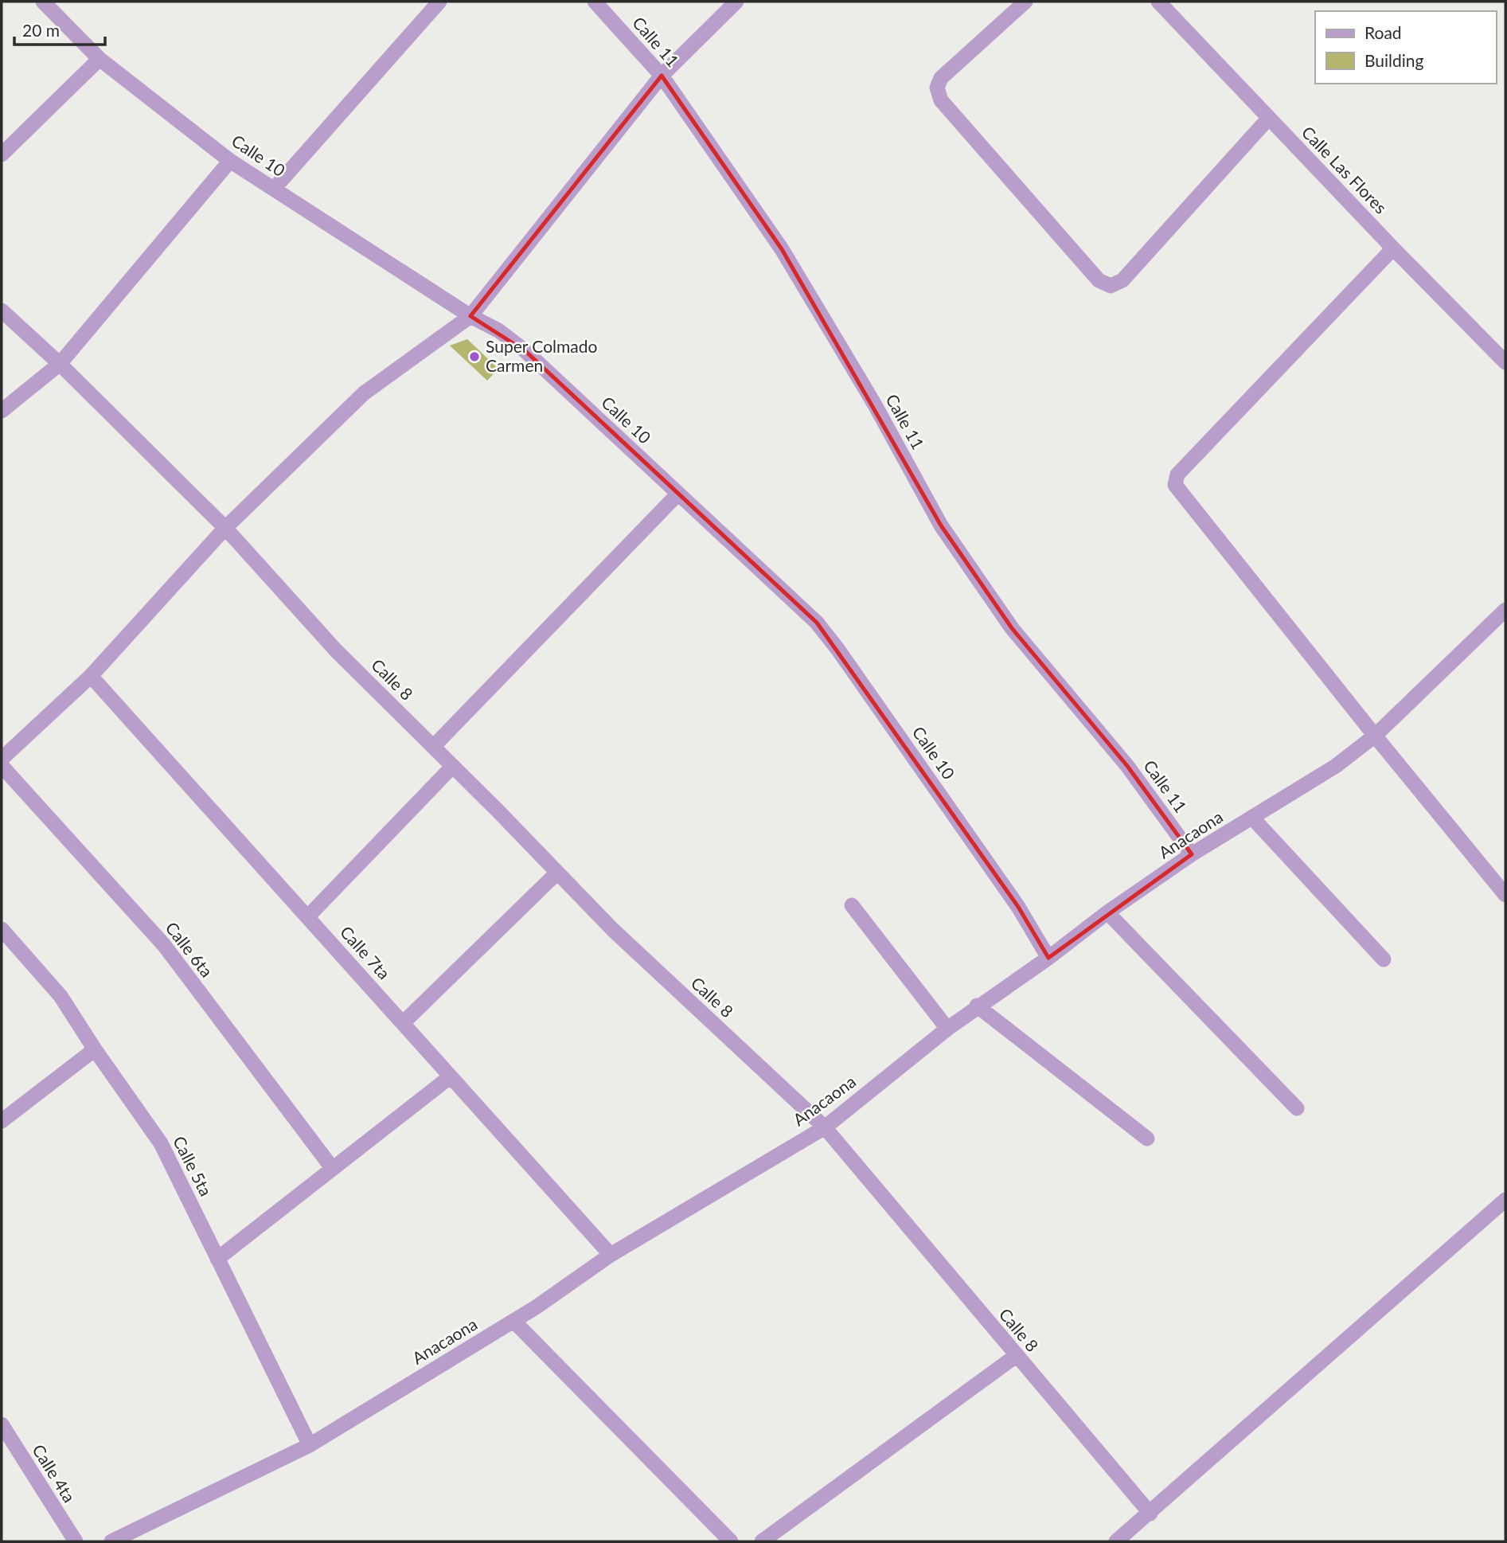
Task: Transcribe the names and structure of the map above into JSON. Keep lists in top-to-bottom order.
{
  "streets": {
    "street": [
      "Calle 11",
      "Calle 10",
      "Calle Las Flores",
      "Calle 8",
      "Anacaona",
      "Calle 6ta",
      "Calle 7ta",
      "Calle 5ta",
      "Calle 4ta"
    ]
  },
  "crossings": [
    ["Calle 11", "Anacaona"],
    ["Calle 10", "Anacaona"],
    ["Calle 8", "Anacaona"],
    ["Anacaona", "Calle 7ta"],
    ["Anacaona", "Calle 5ta"]
  ],
  "places": ["Super Colmado Carmen"],
  "legend": ["Road", "Building"],
  "scale_bar": "20 m"
}
